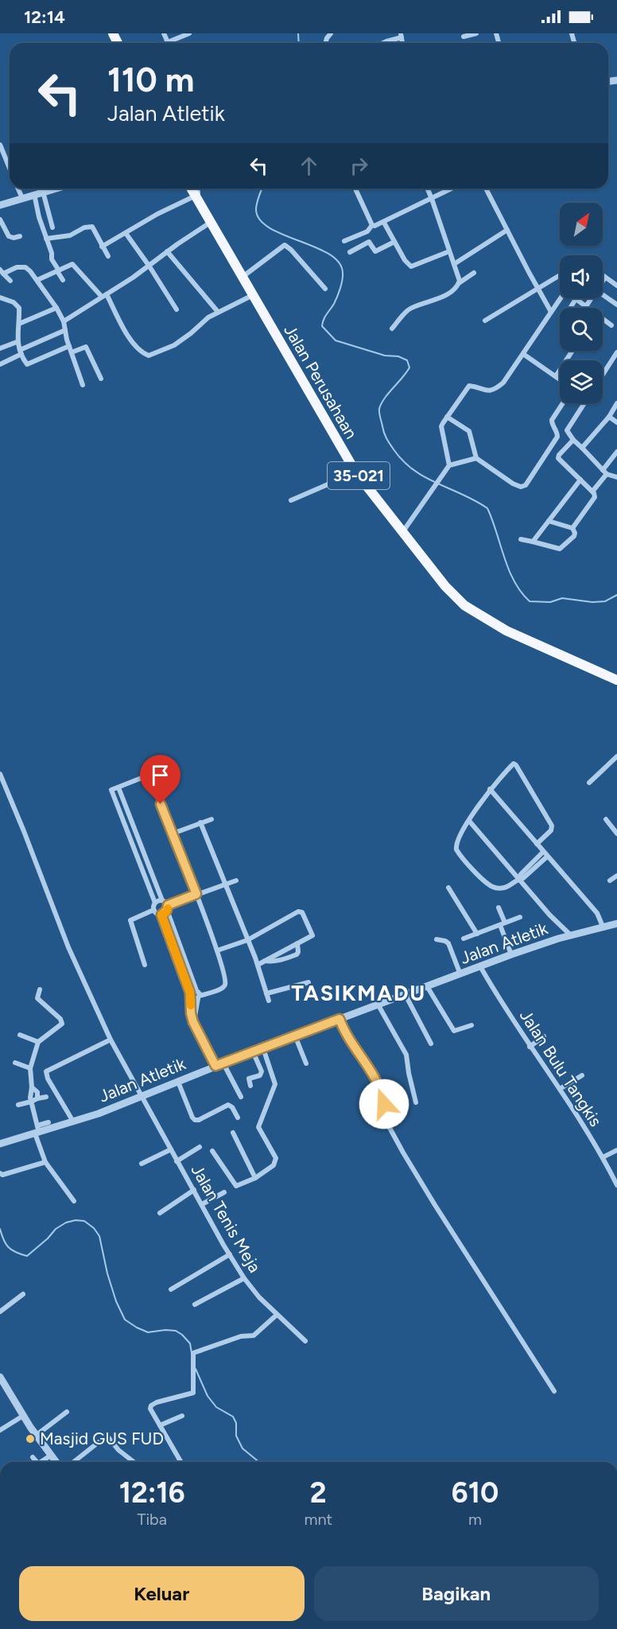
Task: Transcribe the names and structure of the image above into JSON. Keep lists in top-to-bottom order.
{
  "streets": {
    "main road": ["Jalan Perusahaan", "35-021"],
    "street": ["Jalan Atletik", "Jalan Bulu Tangkis", "Jalan Tenis Meja"]
  },
  "crossings": [
    ["Jalan Atletik", "Jalan Bulu Tangkis"],
    ["Jalan Atletik", "Jalan Tenis Meja"]
  ],
  "districts": ["TASIKMADU"],
  "places": ["Masjid GUS FUD"],
  "north": "top right",
  "page": {
    "status": "12:14",
    "turn": ["110 m", "Jalan Atletik"],
    "eta": [
      "12:16",
      "Tiba",
      "2",
      "mnt",
      "610",
      "m"
    ],
    "buttons": ["Keluar", "Bagikan"]
  }
}
